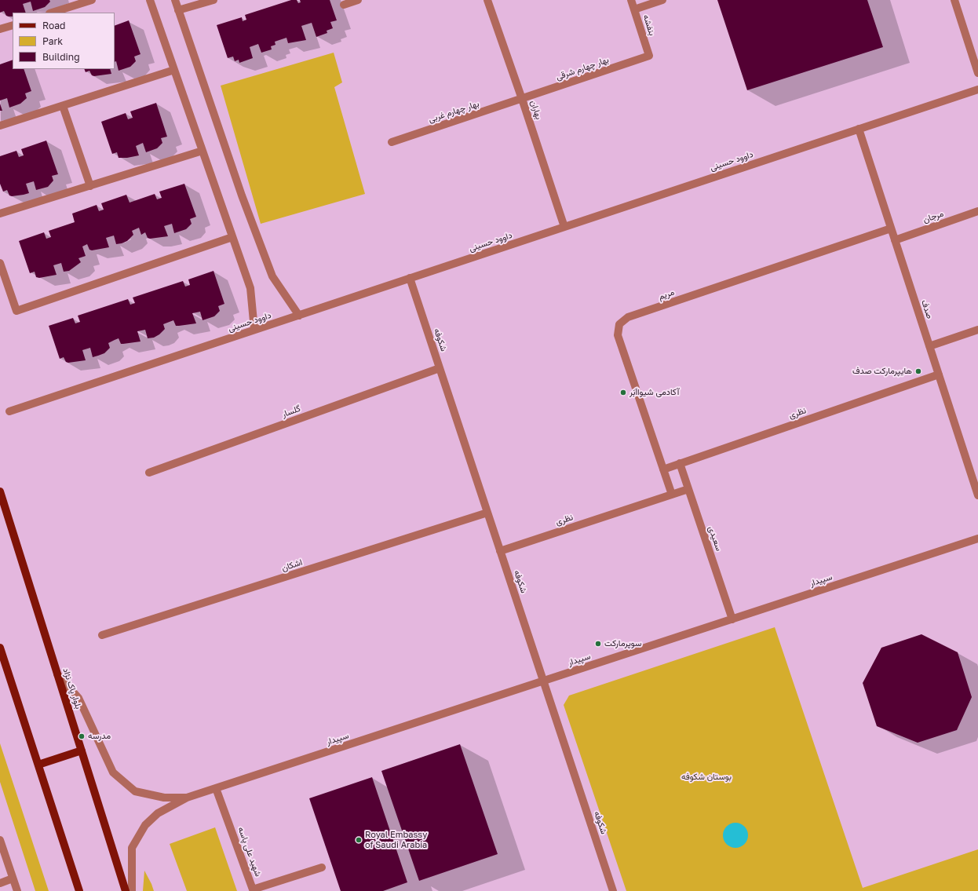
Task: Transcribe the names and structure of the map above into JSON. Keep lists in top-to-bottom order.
{
  "streets": {
    "main road": ["بلوار پاک نژاد"],
    "street": [
      "بنفشه",
      "بهار چهارم شرقی",
      "بهاران",
      "بهار چهارم غربی",
      "داوود حسینی",
      "مرجان",
      "مریم",
      "صدف",
      "شکوفه",
      "گلسار",
      "نظری",
      "سعیدی",
      "اشکان",
      "سپیدار",
      "شهید علی پاسه"
    ]
  },
  "crossings": [
    ["بنفشه", "بهار چهارم شرقی"],
    ["بهار چهارم شرقی", "بهاران"],
    ["بهار چهارم شرقی", "بهار چهارم غربی"],
    ["بهاران", "بهار چهارم غربی"],
    ["بهاران", "داوود حسینی"],
    ["داوود حسینی", "صدف"],
    ["داوود حسینی", "شکوفه"],
    ["مرجان", "صدف"],
    ["مریم", "صدف"],
    ["مریم", "نظری"],
    ["صدف", "نظری"],
    ["شکوفه", "گلسار"],
    ["شکوفه", "نظری"],
    ["شکوفه", "اشکان"],
    ["شکوفه", "سپیدار"],
    ["نظری", "سعیدی"],
    ["سعیدی", "سپیدار"],
    ["سپیدار", "شهید علی پاسه"]
  ],
  "parks": ["بوستان شکوفه"],
  "places": [
    "هایپرمارکت صدف",
    "آکادمی شیوااَبَر",
    "سوپرمارکت",
    "مدرسه",
    "Royal Embassy of Saudi Arabia"
  ],
  "legend": ["Road", "Park", "Building"]
}
